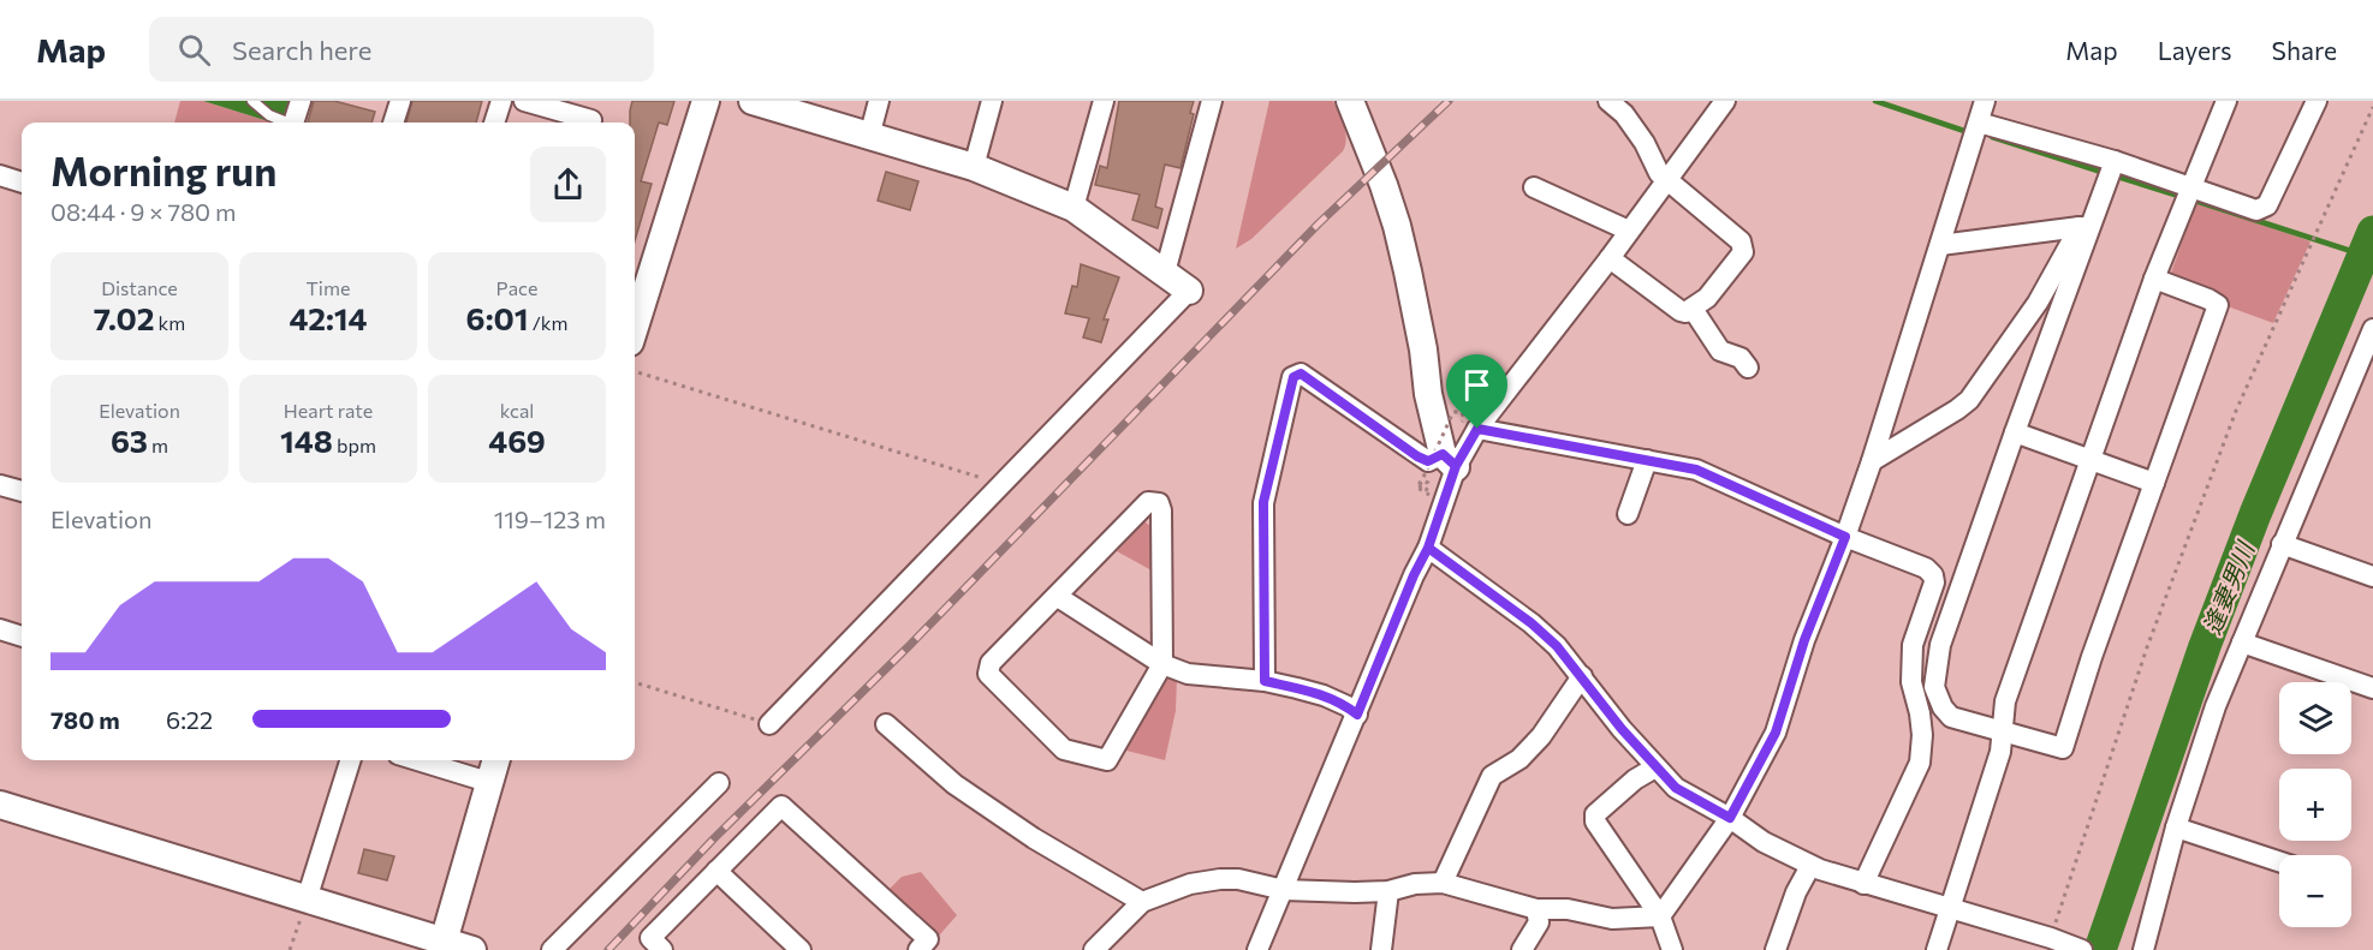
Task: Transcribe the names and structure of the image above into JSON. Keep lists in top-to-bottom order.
{
  "water": ["逢妻男川"],
  "page": {
    "header": "Map",
    "search": "Search here",
    "nav": ["Map", "Layers", "Share"],
    "heading": ["Morning run", "08:44 · 9 × 780 m"],
    "stats": [
      ["Distance", "7.02 km"],
      ["Time", "42:14"],
      ["Pace", "6:01 /km"],
      ["Elevation", "63 m"],
      ["Heart rate", "148 bpm"],
      ["kcal", "469"]
    ],
    "chart": ["Elevation", "119–123 m"],
    "map_buttons": ["+", "−"],
    "list": [
      {
        "name": "780 m",
        "note": "6:22"
      }
    ]
  }
}
